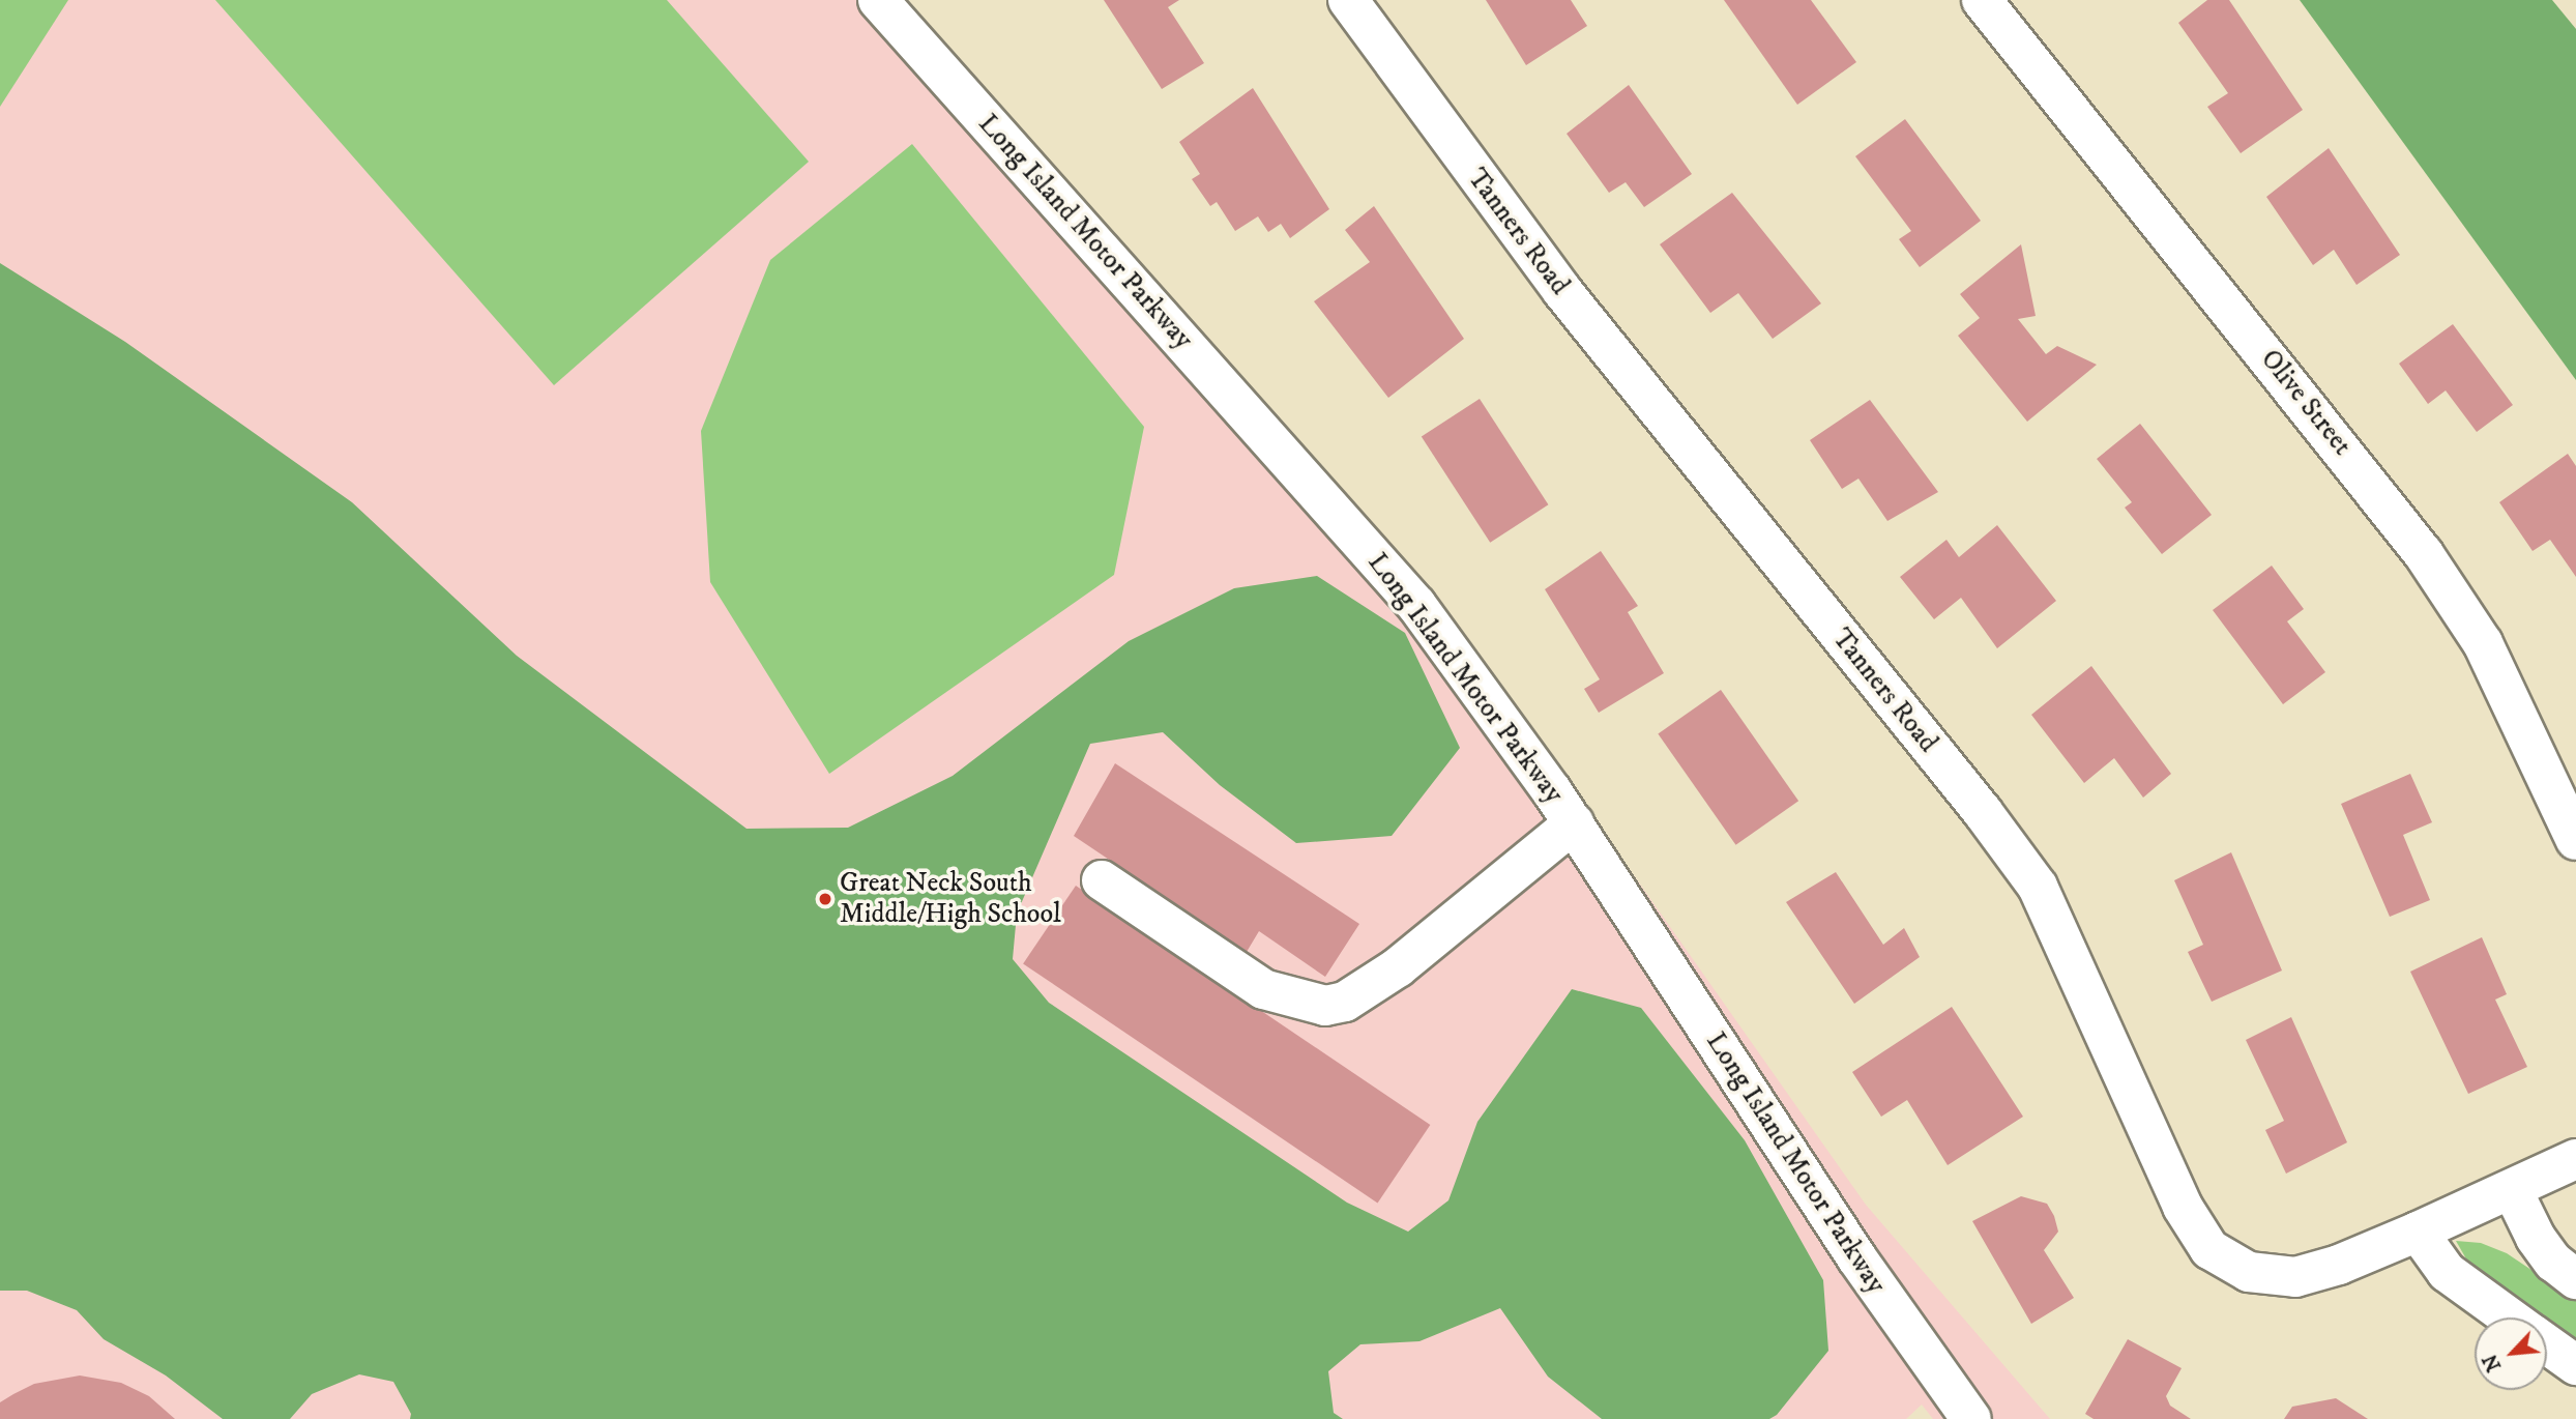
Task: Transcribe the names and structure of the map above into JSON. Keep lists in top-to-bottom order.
{
  "streets": {
    "street": ["Long Island Motor Parkway", "Tanners Road", "Olive Street"]
  },
  "places": ["Great Neck South Middle/High School"],
  "north": "bottom left"
}
